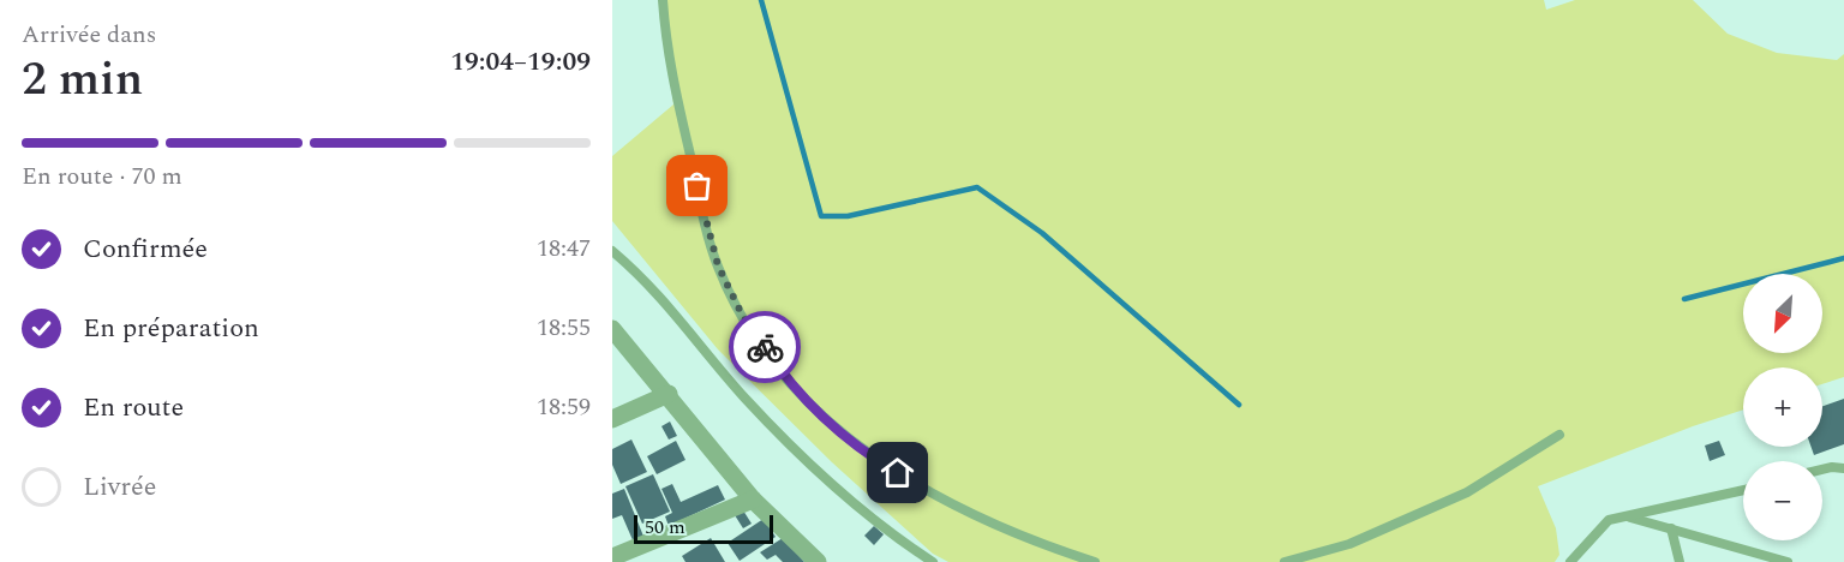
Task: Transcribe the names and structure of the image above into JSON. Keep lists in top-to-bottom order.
{
  "scale_bar": "50 m",
  "north": "bottom left",
  "page": {
    "heading": ["2 min", "Arrivée dans", "19:04–19:09"],
    "bar": "En route · 70 m",
    "list": [
      ["Confirmée", "18:47"],
      ["En préparation", "18:55"],
      ["En route", "18:59"],
      "Livrée"
    ],
    "map_buttons": ["+", "−"],
    "scale": "50 m"
  }
}
